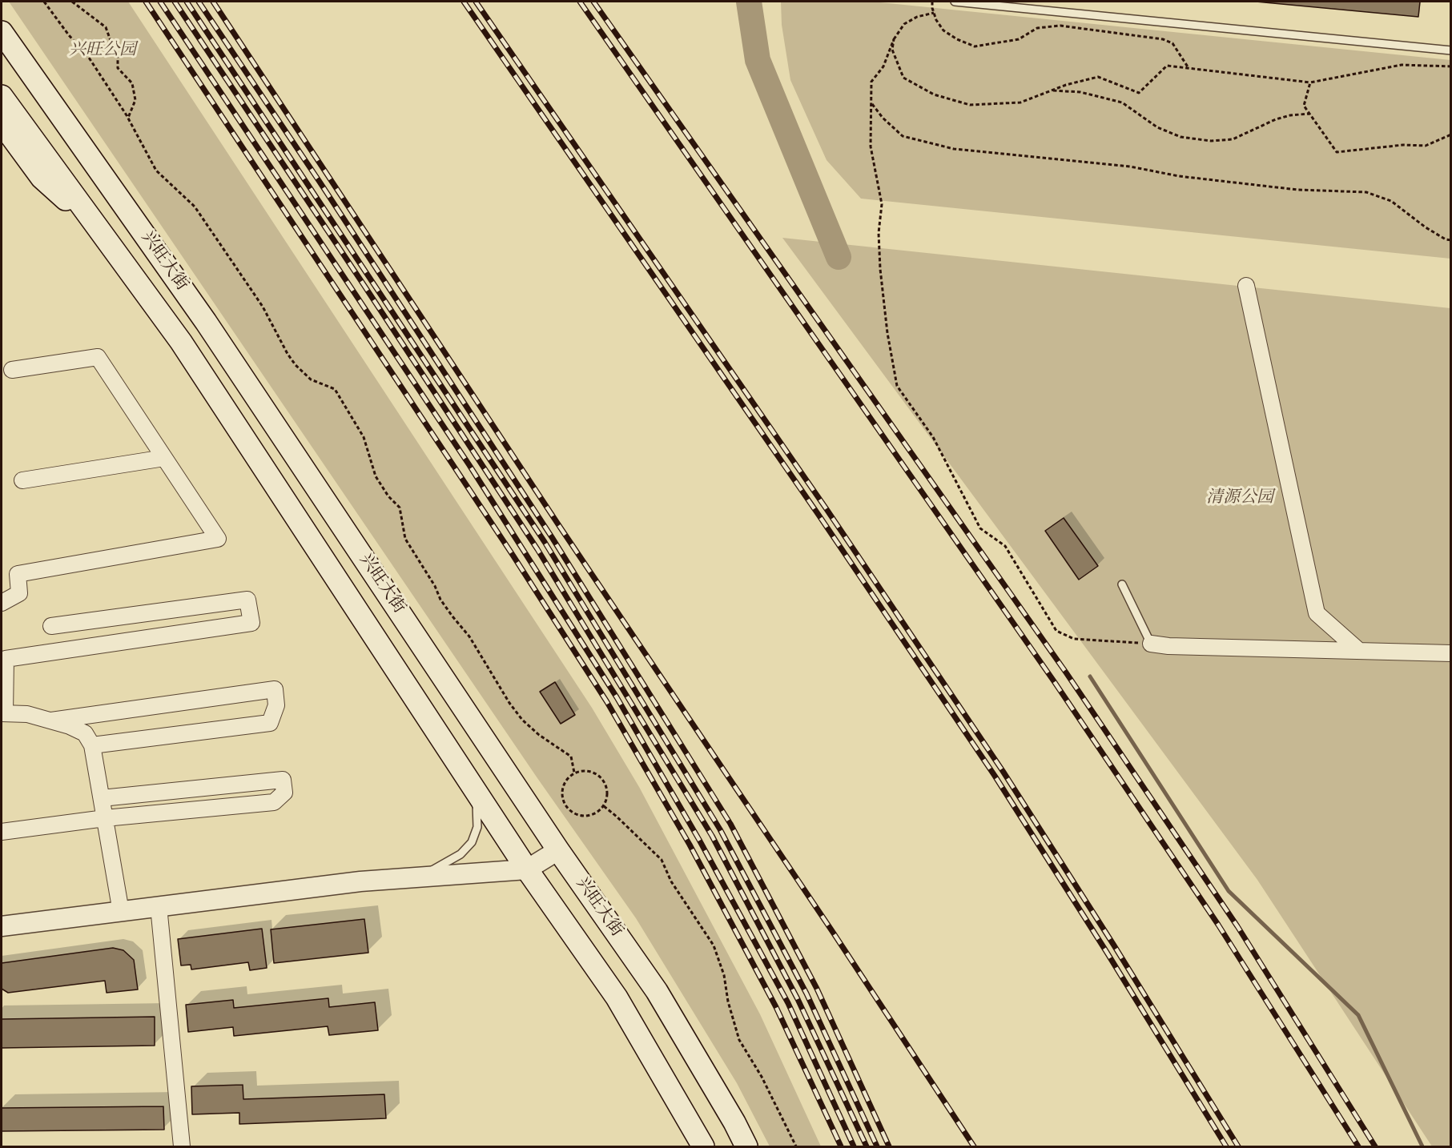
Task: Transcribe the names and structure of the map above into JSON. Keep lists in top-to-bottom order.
{
  "streets": {
    "main road": ["兴旺大街"]
  },
  "parks": ["兴旺公园", "清源公园"]
}
